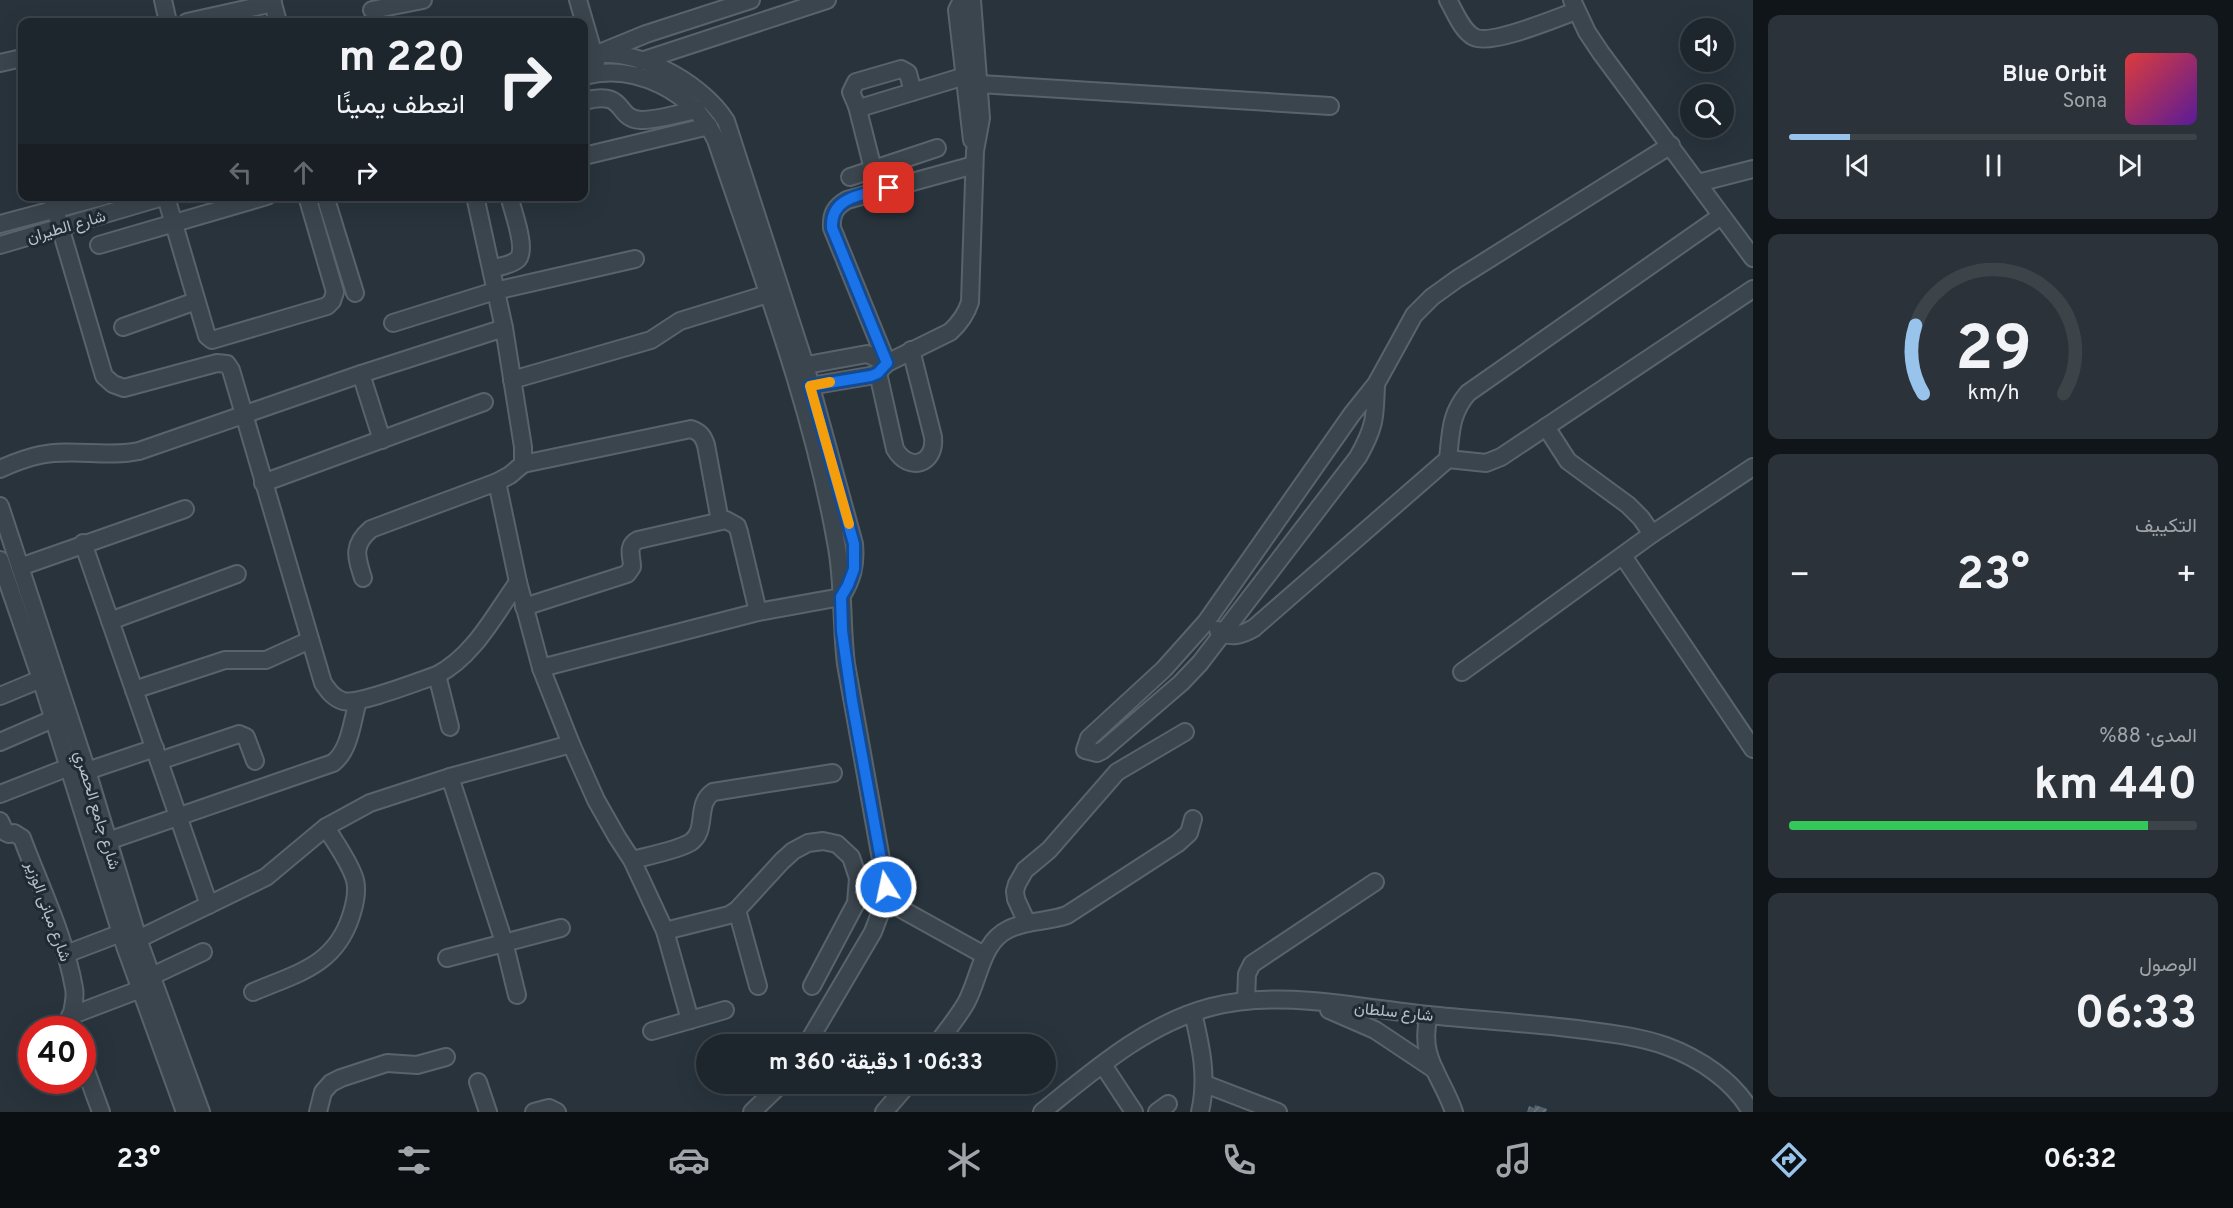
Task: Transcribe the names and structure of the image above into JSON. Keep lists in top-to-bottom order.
{
  "streets": {
    "street": [
      "شارع الطيران",
      "شارع جامع الحصري",
      "شارع مبانى الوزير",
      "شارع سلطان"
    ]
  },
  "crossings": [
    ["شارع جامع الحصري", "شارع مبانى الوزير"]
  ],
  "page": {
    "turn": ["220 m", "انعطف يمينًا"],
    "song": ["Blue Orbit", "Sona"],
    "tile": [
      "التكييف",
      ["المدى · 88%", "440 km"],
      ["الوصول", "06:33"]
    ],
    "heat": ["−", "23°", "+"],
    "limit": "40",
    "trip": "06:33 · 1 دقيقة · 360 m",
    "tabs": ["06:32", "23°"],
    "gauge": ["29", "km/h"]
  }
}
